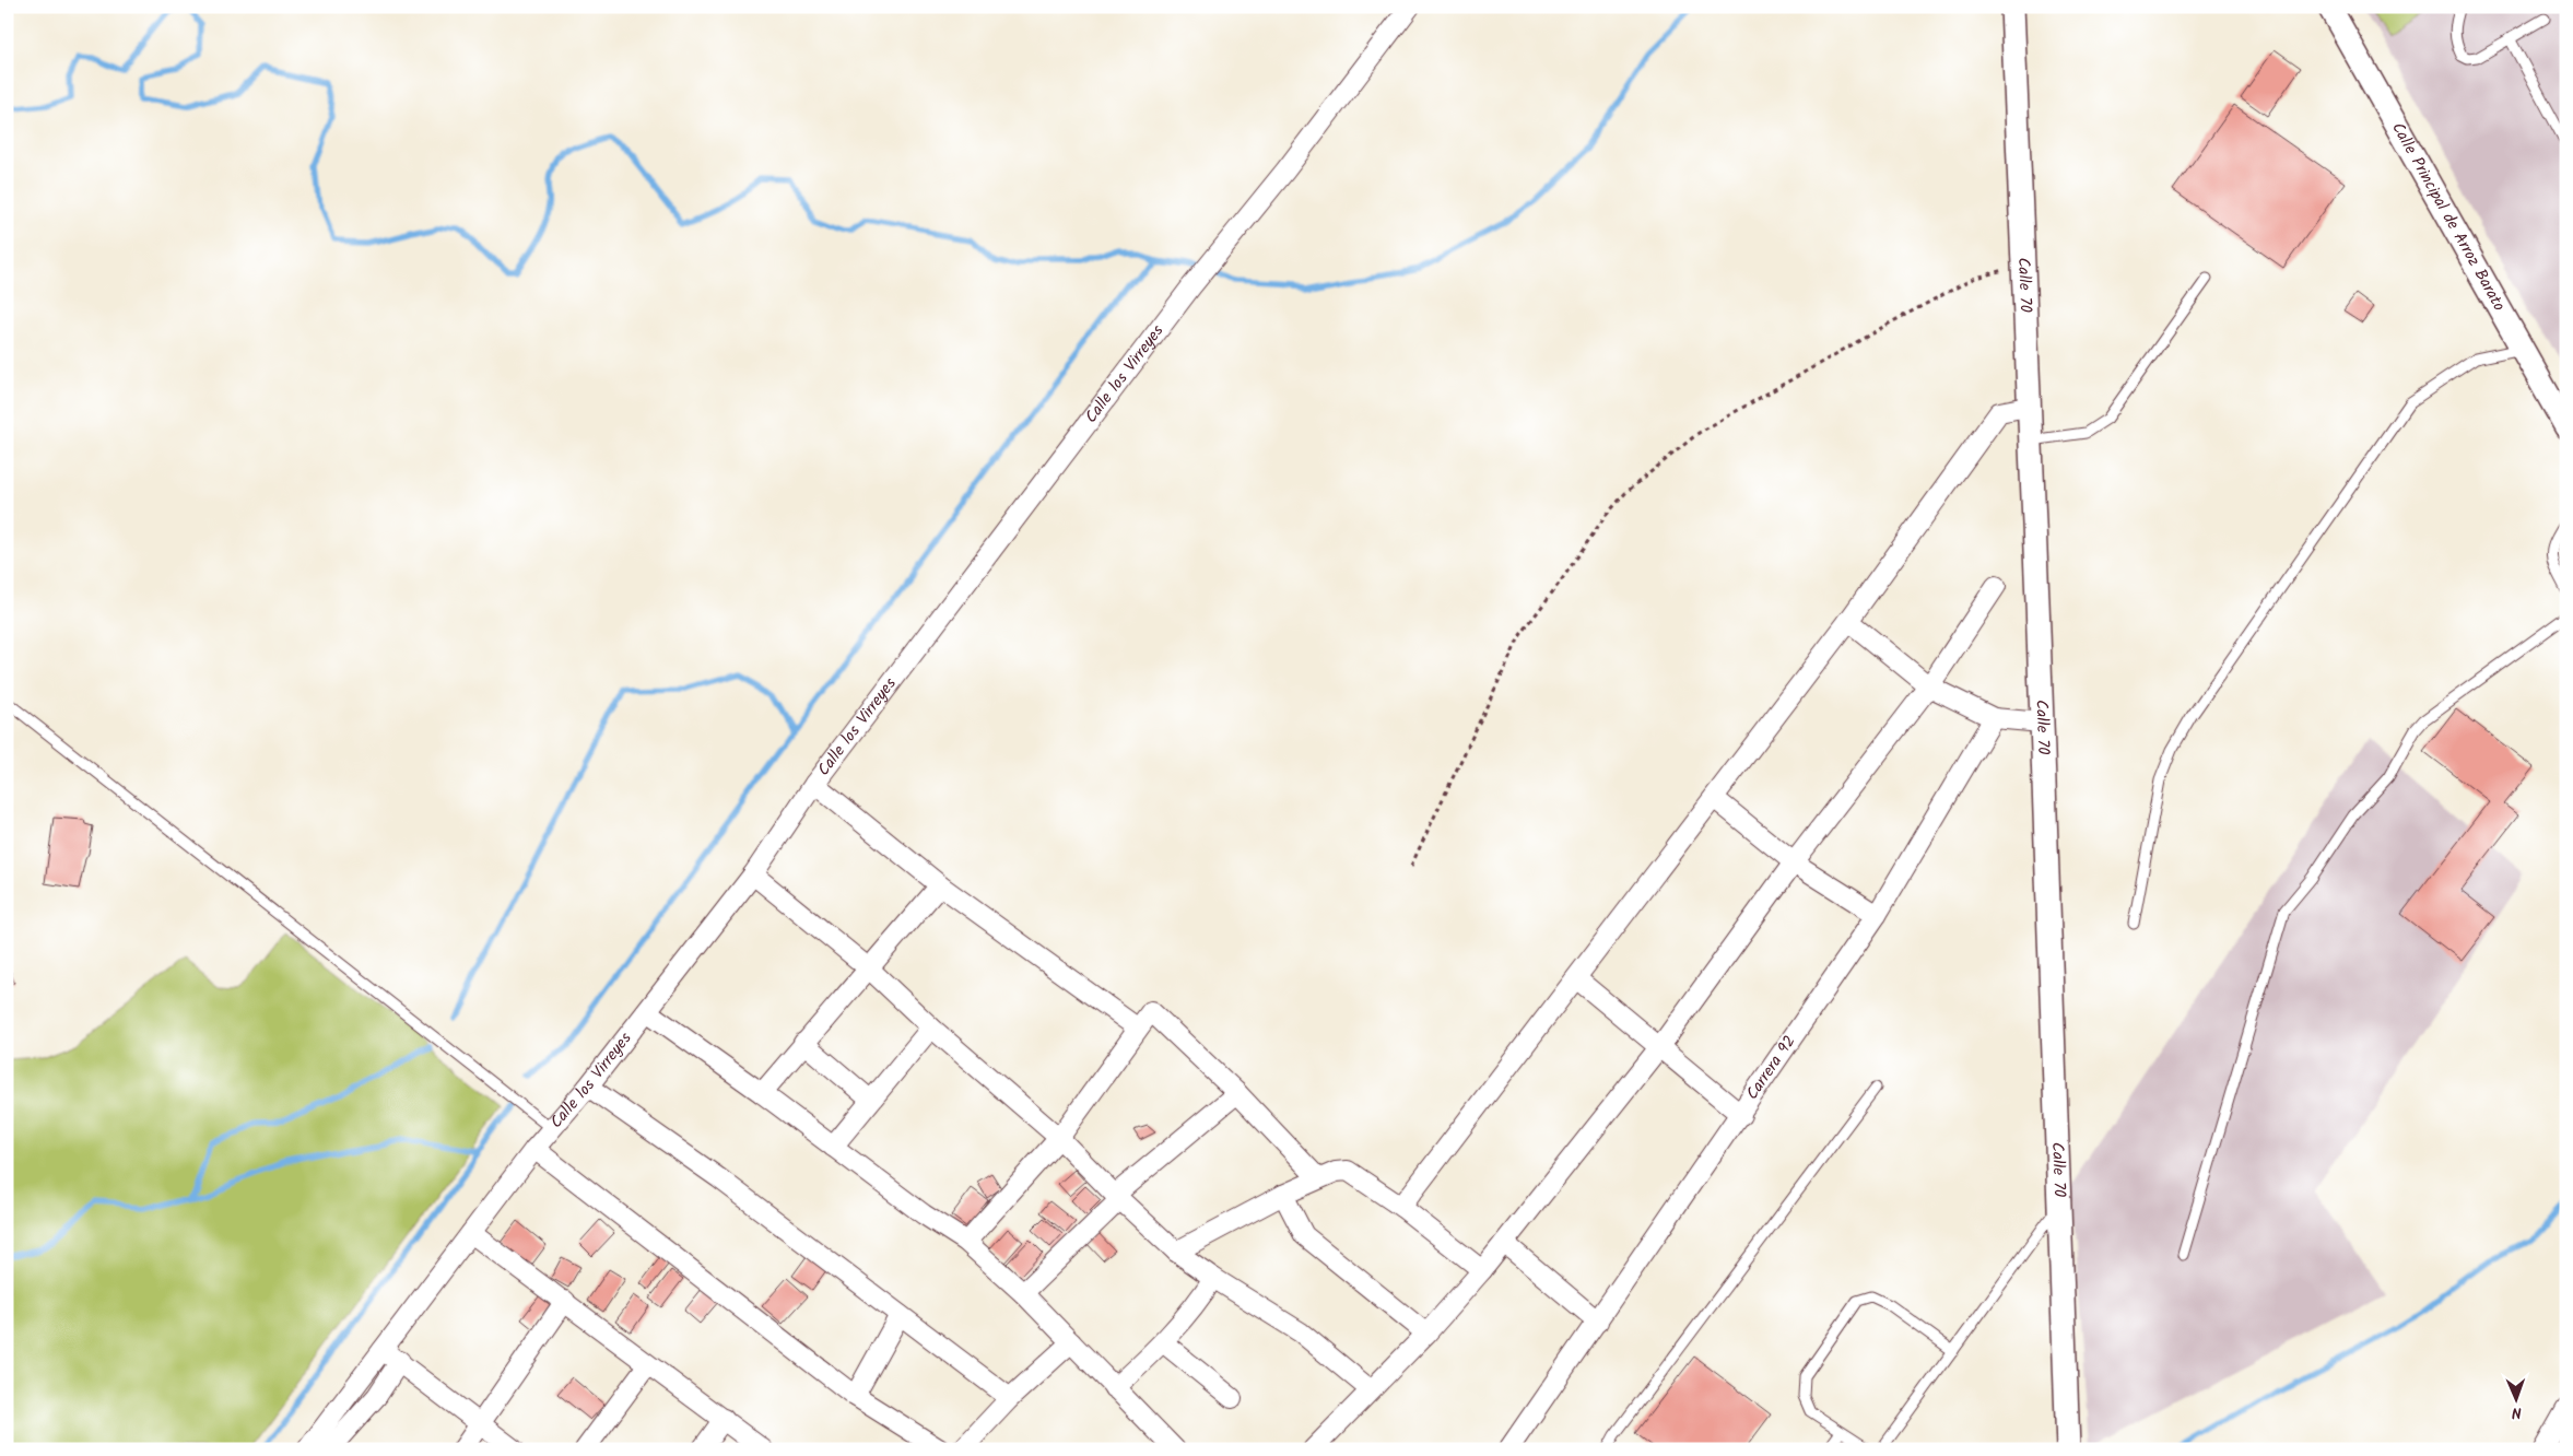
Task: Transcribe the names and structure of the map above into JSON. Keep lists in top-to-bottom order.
{
  "streets": {
    "street": [
      "Calle Principal de Arroz Barato",
      "Calle 70",
      "Calle los Virreyes",
      "Carrera 92"
    ]
  },
  "north": "bottom"
}
